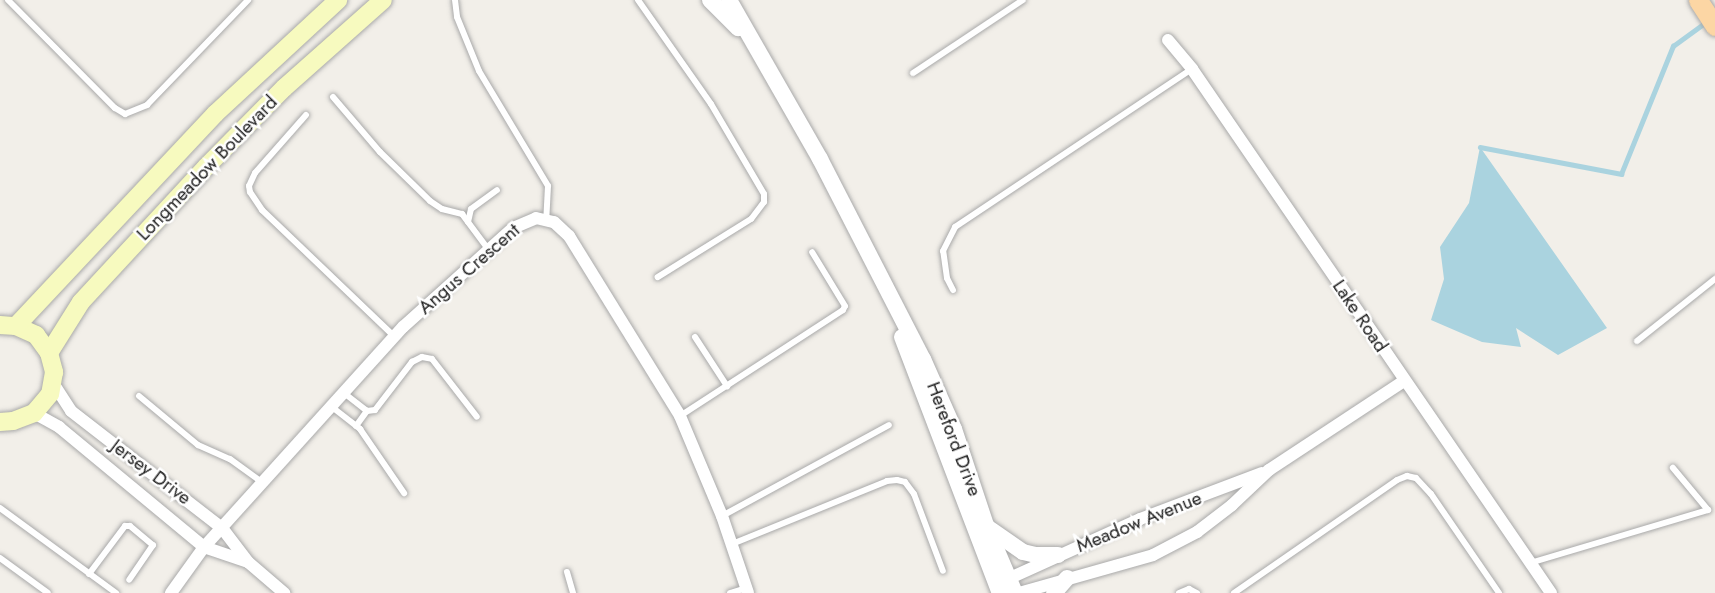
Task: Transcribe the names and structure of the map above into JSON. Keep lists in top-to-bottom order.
{
  "streets": {
    "main road": ["Longmeadow Boulevard"],
    "street": [
      "Angus Crescent",
      "Lake Road",
      "Hereford Drive",
      "Jersey Drive",
      "Meadow Avenue"
    ]
  },
  "crossings": [
    ["Angus Crescent", "Jersey Drive"],
    ["Lake Road", "Meadow Avenue"],
    ["Hereford Drive", "Meadow Avenue"]
  ]
}
